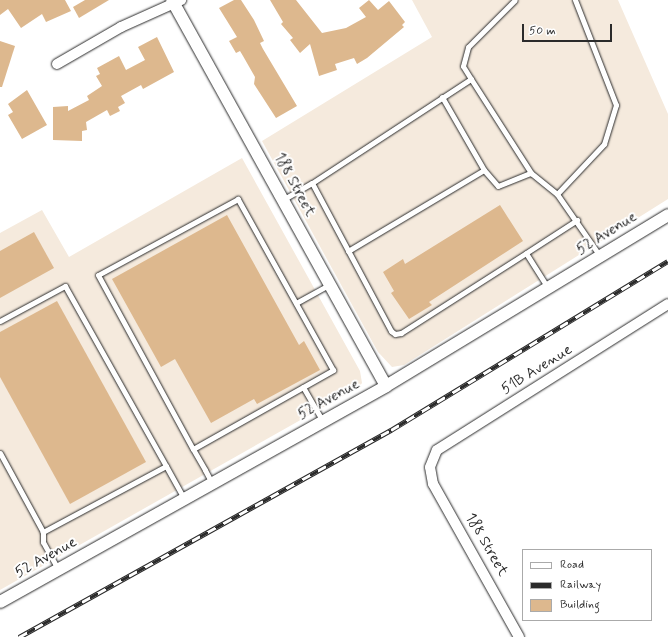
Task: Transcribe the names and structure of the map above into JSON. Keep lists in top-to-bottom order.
{
  "streets": {
    "street": ["188 Street", "52 Avenue", "51B Avenue"]
  },
  "crossings": [
    ["188 Street", "52 Avenue"],
    ["188 Street", "51B Avenue"]
  ],
  "legend": ["Road", "Railway", "Building"],
  "scale_bar": "50 m"
}
